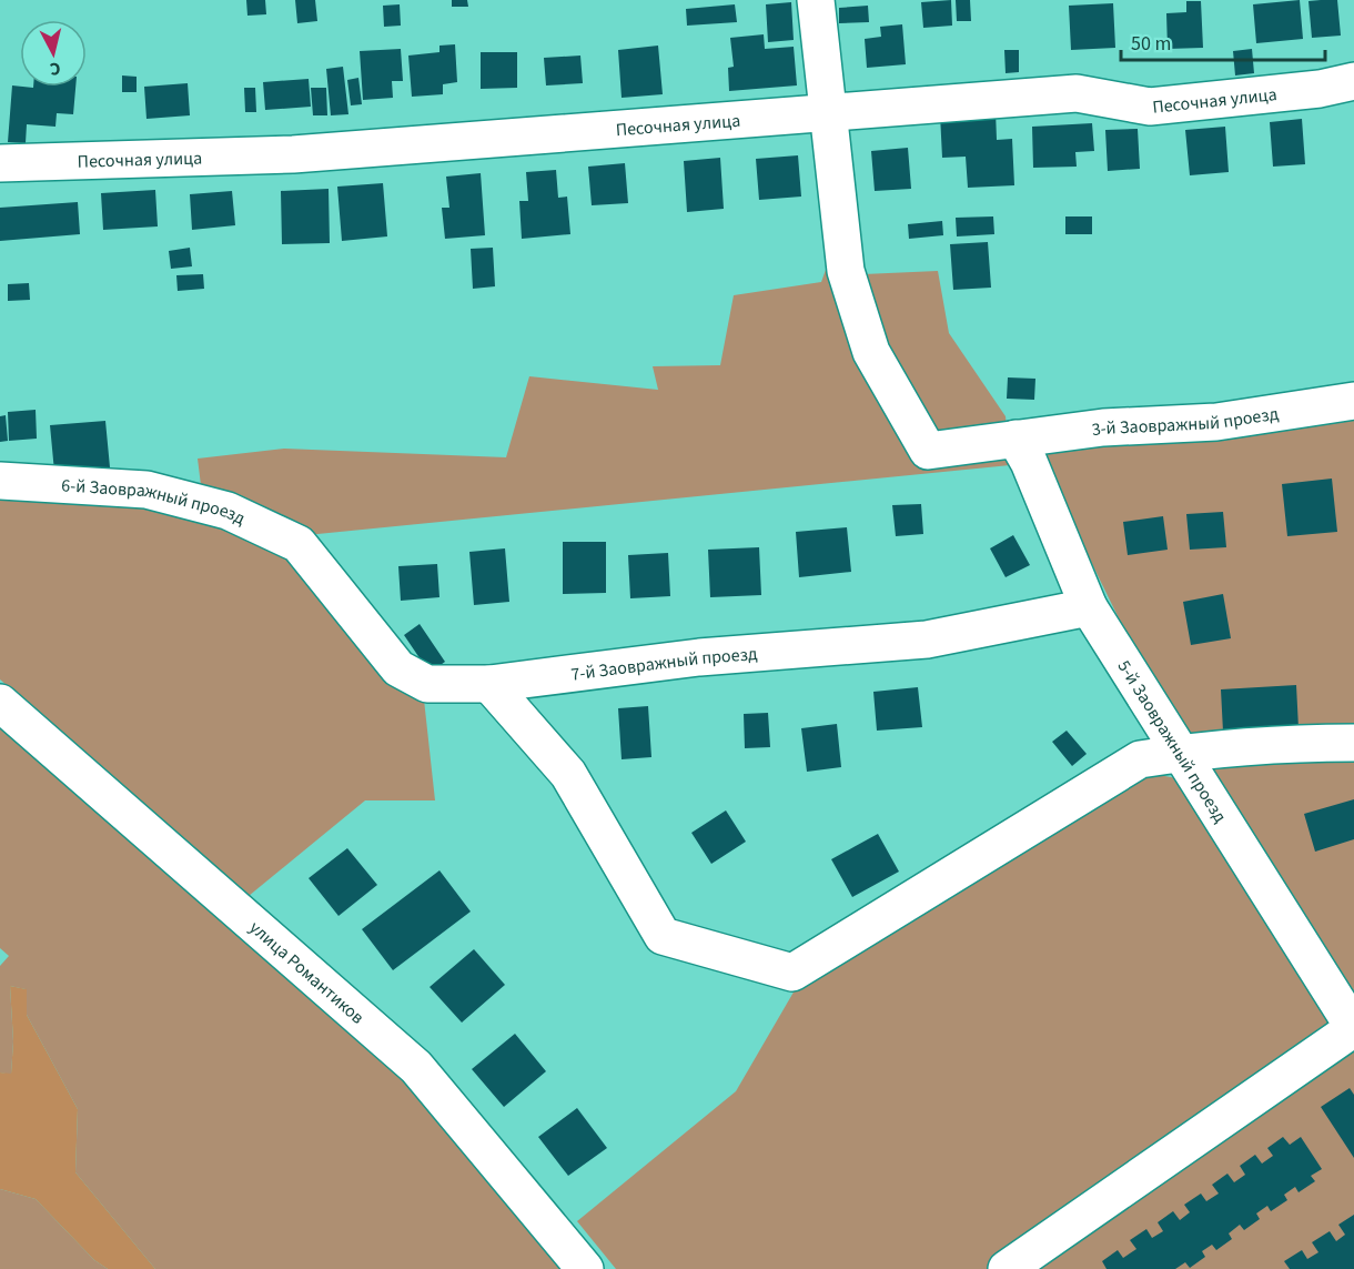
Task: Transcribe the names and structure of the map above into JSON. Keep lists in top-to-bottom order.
{
  "streets": {
    "street": [
      "Песочная улица",
      "3-й Заовражный проезд",
      "6-й Заовражный проезд",
      "7-й Заовражный проезд",
      "5-й Заовражный проезд",
      "улица Романтиков"
    ]
  },
  "crossings": [
    ["Песочная улица", "3-й Заовражный проезд"],
    ["3-й Заовражный проезд", "5-й Заовражный проезд"],
    ["6-й Заовражный проезд", "7-й Заовражный проезд"],
    ["7-й Заовражный проезд", "5-й Заовражный проезд"]
  ],
  "scale_bar": "50 m",
  "north": "bottom"
}
